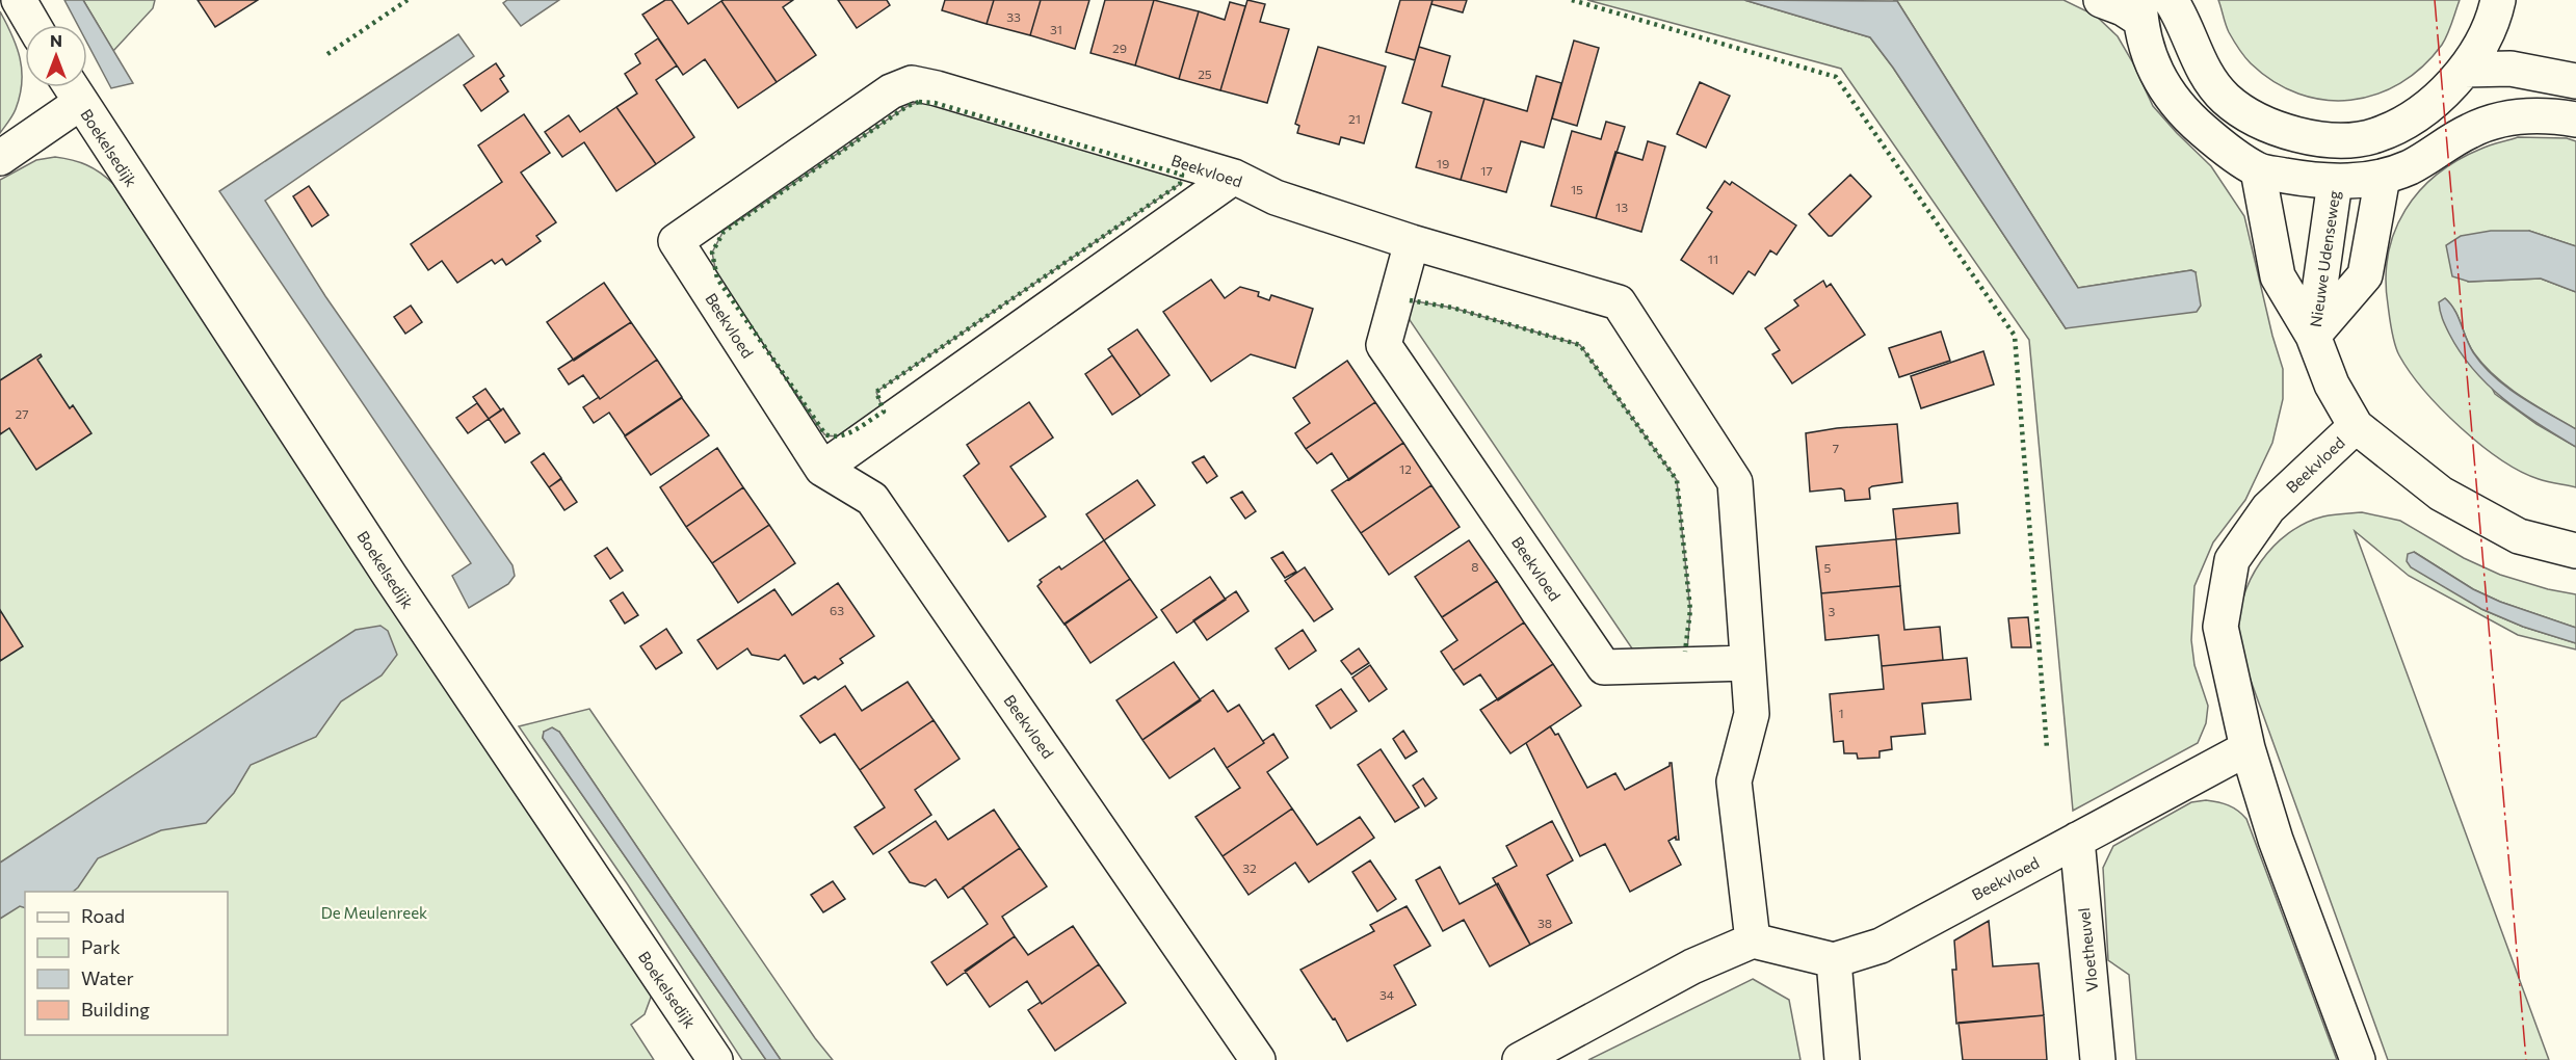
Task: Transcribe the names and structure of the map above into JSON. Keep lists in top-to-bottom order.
{
  "streets": {
    "street": [
      "Boekelsedijk",
      "Beekvloed",
      "Nieuwe Udenseweg",
      "Vloetheuvel"
    ]
  },
  "crossings": [
    ["Beekvloed", "Nieuwe Udenseweg"],
    ["Beekvloed", "Vloetheuvel"]
  ],
  "parks": ["De Meulenreek"],
  "house_numbers": [
    "33",
    "31",
    "29",
    "25",
    "21",
    "19",
    "17",
    "15",
    "13",
    "11",
    "27",
    "7",
    "12",
    "8",
    "5",
    "63",
    "3",
    "1",
    "32",
    "38",
    "34"
  ],
  "legend": [
    "Road",
    "Park",
    "Water",
    "Building"
  ],
  "north": "top"
}
